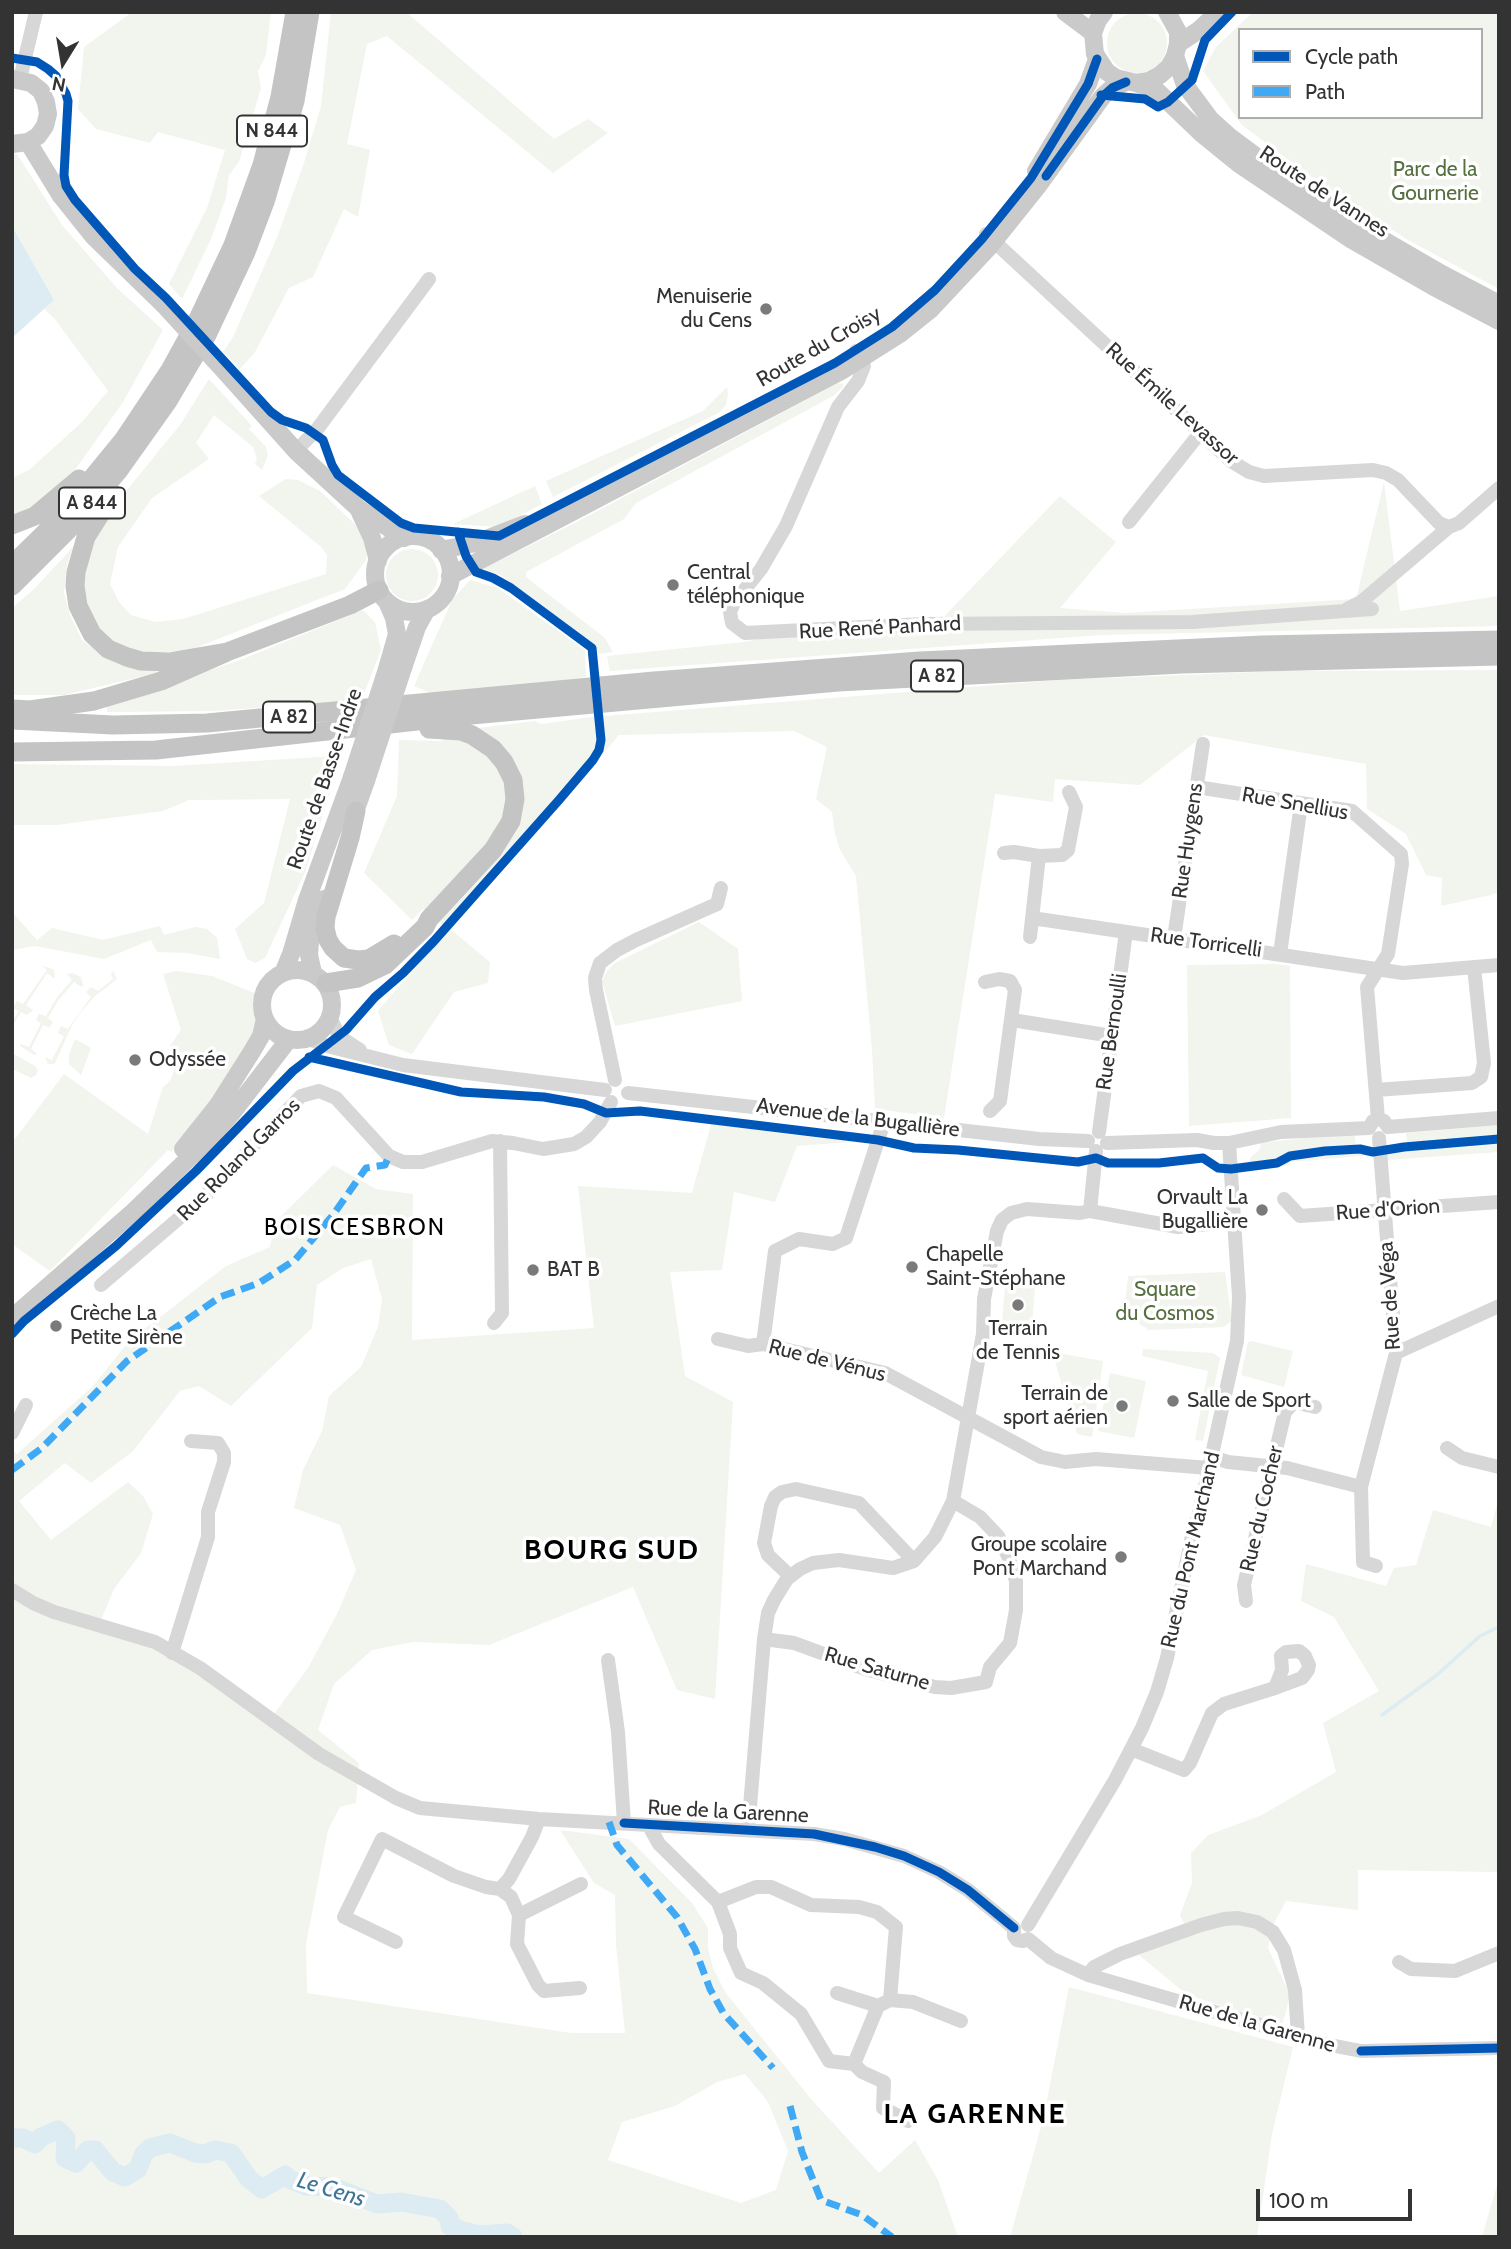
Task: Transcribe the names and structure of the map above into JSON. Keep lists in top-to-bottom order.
{
  "streets": {
    "highway": ["N 844", "A 844", "A 82"],
    "main road": ["Route de Vannes", "Route du Croisy", "Route de Basse-Indre"],
    "street": [
      "Rue Émile Levassor",
      "Rue René Panhard",
      "Rue Snellius",
      "Rue Huygens",
      "Rue Torricelli",
      "Rue Bernoulli",
      "Avenue de la Bugallière",
      "Rue Roland Garros",
      "Rue d'Orion",
      "Rue de Véga",
      "Rue de Vénus",
      "Rue du Cocher",
      "Rue du Pont Marchand",
      "Rue Saturne",
      "Rue de la Garenne"
    ]
  },
  "crossings": [
    ["N 844", "A 844"],
    ["Route de Vannes", "Route du Croisy"],
    ["Route du Croisy", "Rue Émile Levassor"],
    ["Route du Croisy", "Rue René Panhard"],
    ["Route du Croisy", "Route de Basse-Indre"],
    ["Rue Émile Levassor", "Rue René Panhard"],
    ["Rue Snellius", "Rue Huygens"],
    ["Rue Snellius", "Rue Torricelli"],
    ["Rue Snellius", "Avenue de la Bugallière"],
    ["Rue Snellius", "Rue de Véga"],
    ["Rue Huygens", "Rue Torricelli"],
    ["Rue Torricelli", "Rue Bernoulli"],
    ["Rue Bernoulli", "Avenue de la Bugallière"],
    ["Avenue de la Bugallière", "Rue de Véga"],
    ["Avenue de la Bugallière", "Rue du Pont Marchand"],
    ["Rue d'Orion", "Rue de Véga"],
    ["Rue de Véga", "Rue de Vénus"],
    ["Rue de Vénus", "Rue du Cocher"],
    ["Rue de Vénus", "Rue du Pont Marchand"],
    ["Rue du Pont Marchand", "Rue de la Garenne"]
  ],
  "districts": ["BOIS CESBRON", "BOURG SUD", "LA GARENNE"],
  "water": ["Le Cens"],
  "parks": ["Parc de la Gournerie", "Square du Cosmos"],
  "places": [
    "Menuiserie du Cens",
    "Central téléphonique",
    "Odyssée",
    "Orvault La Bugallière",
    "Chapelle Saint-Stéphane",
    "BAT B",
    "Terrain de Tennis",
    "Crèche La Petite Sirène",
    "Salle de Sport",
    "Terrain de sport aérien",
    "Groupe scolaire Pont Marchand"
  ],
  "legend": ["Cycle path", "Path"],
  "scale_bar": "100 m",
  "north": "bottom"
}
